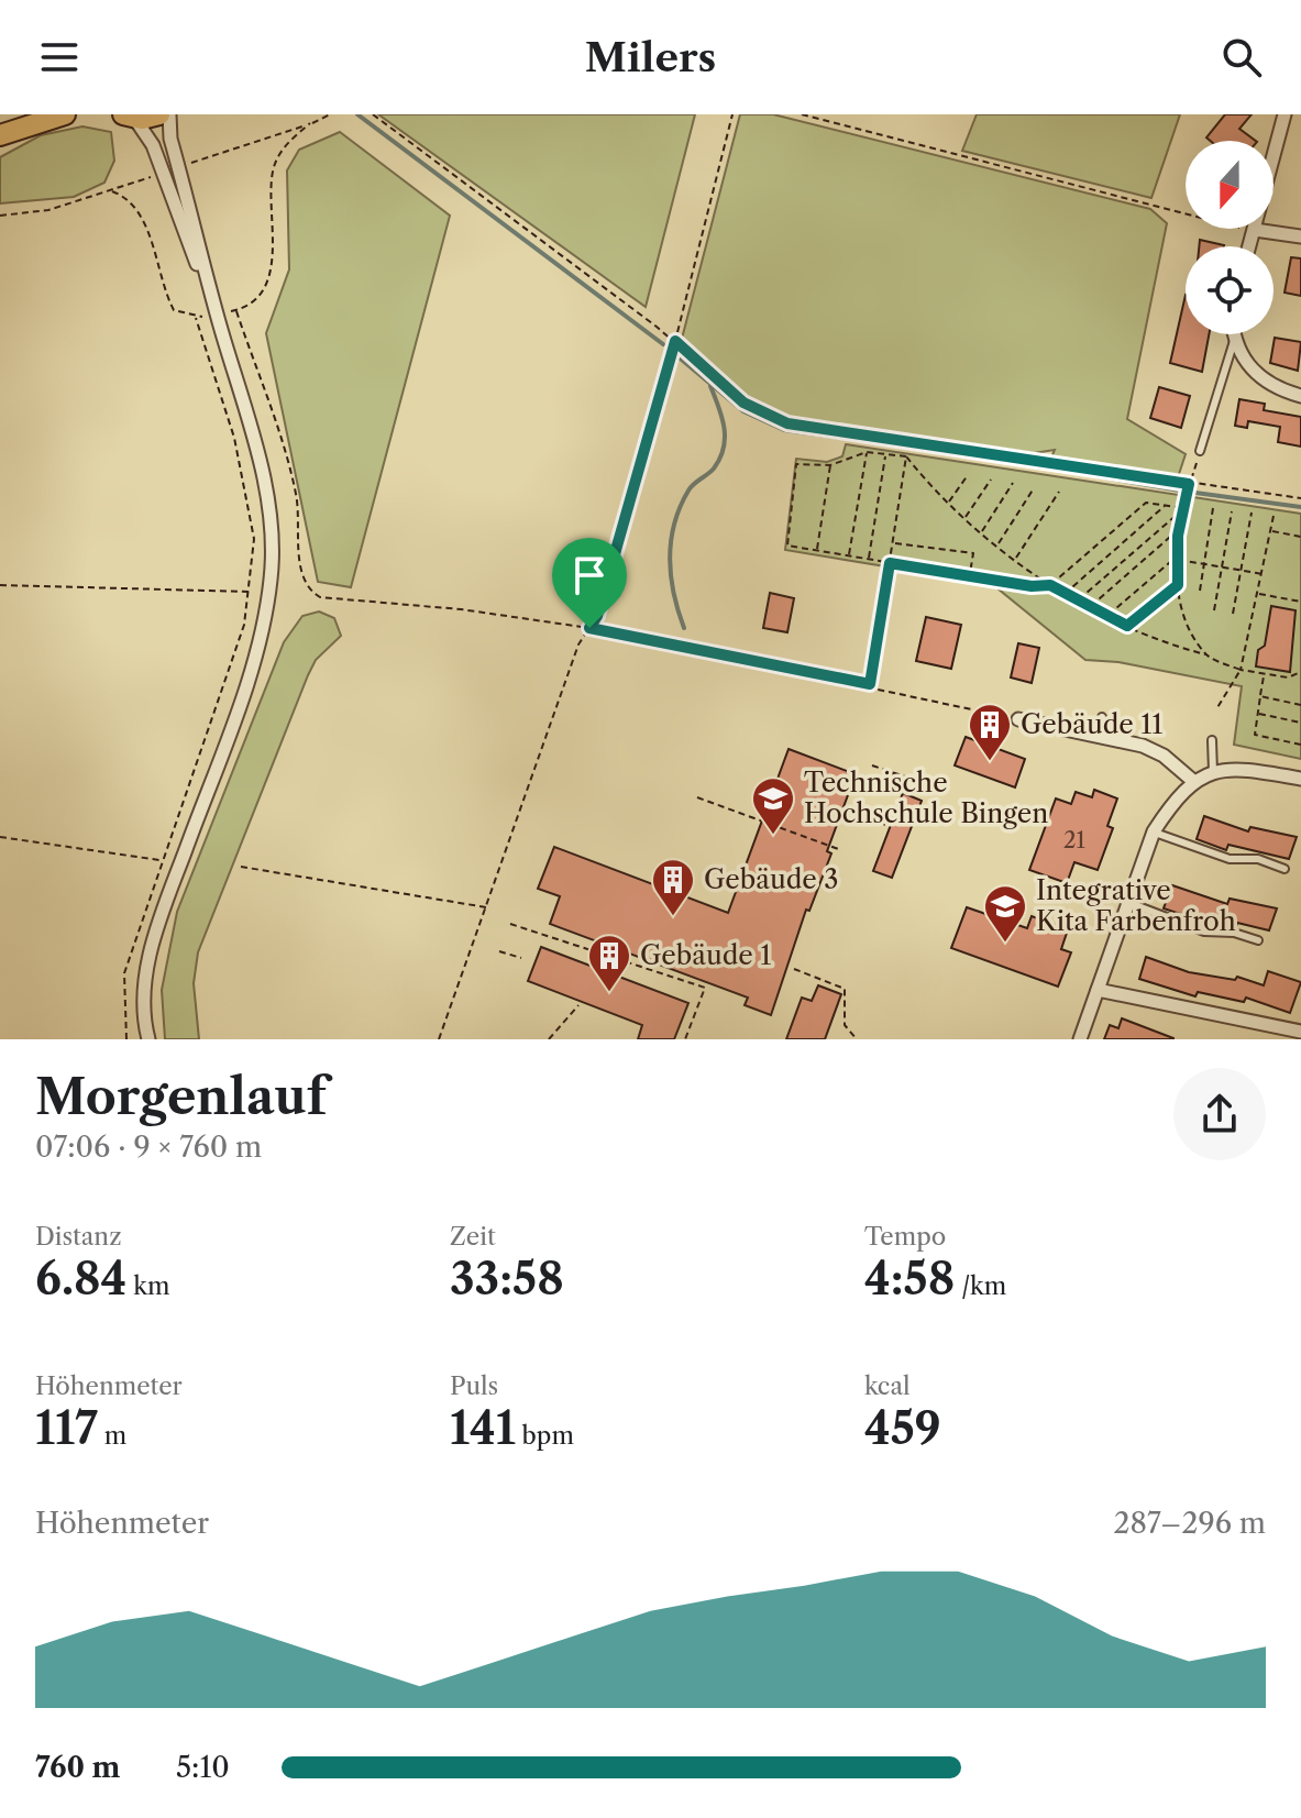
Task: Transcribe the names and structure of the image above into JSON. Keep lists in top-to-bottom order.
{
  "places": {
    "building": ["Gebäude 11", "Gebäude 3", "Gebäude 1"],
    "school or university": ["Technische Hochschule Bingen", "Integrative Kita Farbenfroh"]
  },
  "house_numbers": ["21"],
  "north": "bottom",
  "page": {
    "header": "Milers",
    "heading": ["Morgenlauf", "07:06 · 9 × 760 m"],
    "stats": [
      ["Distanz", "6.84 km"],
      ["Zeit", "33:58"],
      ["Tempo", "4:58 /km"],
      ["Höhenmeter", "117 m"],
      ["Puls", "141 bpm"],
      ["kcal", "459"]
    ],
    "chart": ["Höhenmeter", "287–296 m"],
    "list": [
      {
        "name": "760 m",
        "note": "5:10"
      }
    ]
  }
}
